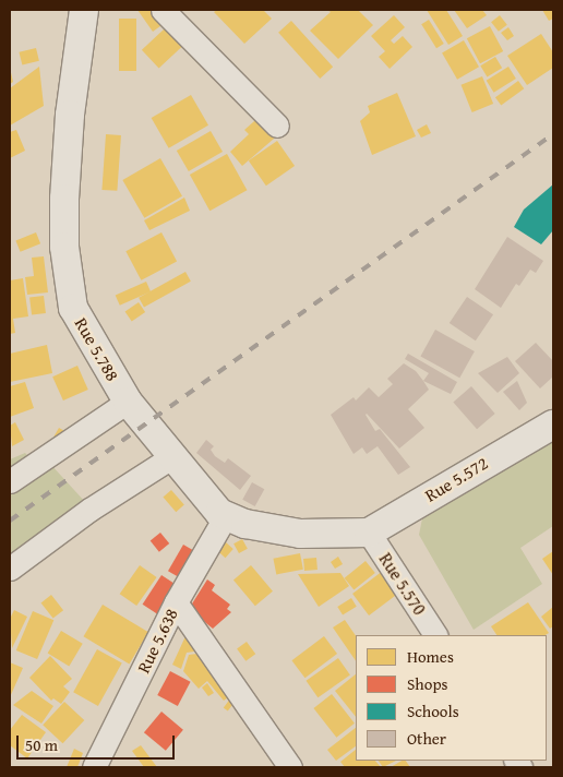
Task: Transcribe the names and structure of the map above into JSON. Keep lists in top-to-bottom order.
{
  "streets": {
    "street": [
      "Rue 5.788",
      "Rue 5.572",
      "Rue 5.570",
      "Rue 5.638"
    ]
  },
  "crossings": [
    ["Rue 5.788", "Rue 5.638"],
    ["Rue 5.572", "Rue 5.570"]
  ],
  "legend": [
    "Homes",
    "Shops",
    "Schools",
    "Other"
  ],
  "scale_bar": "50 m"
}
